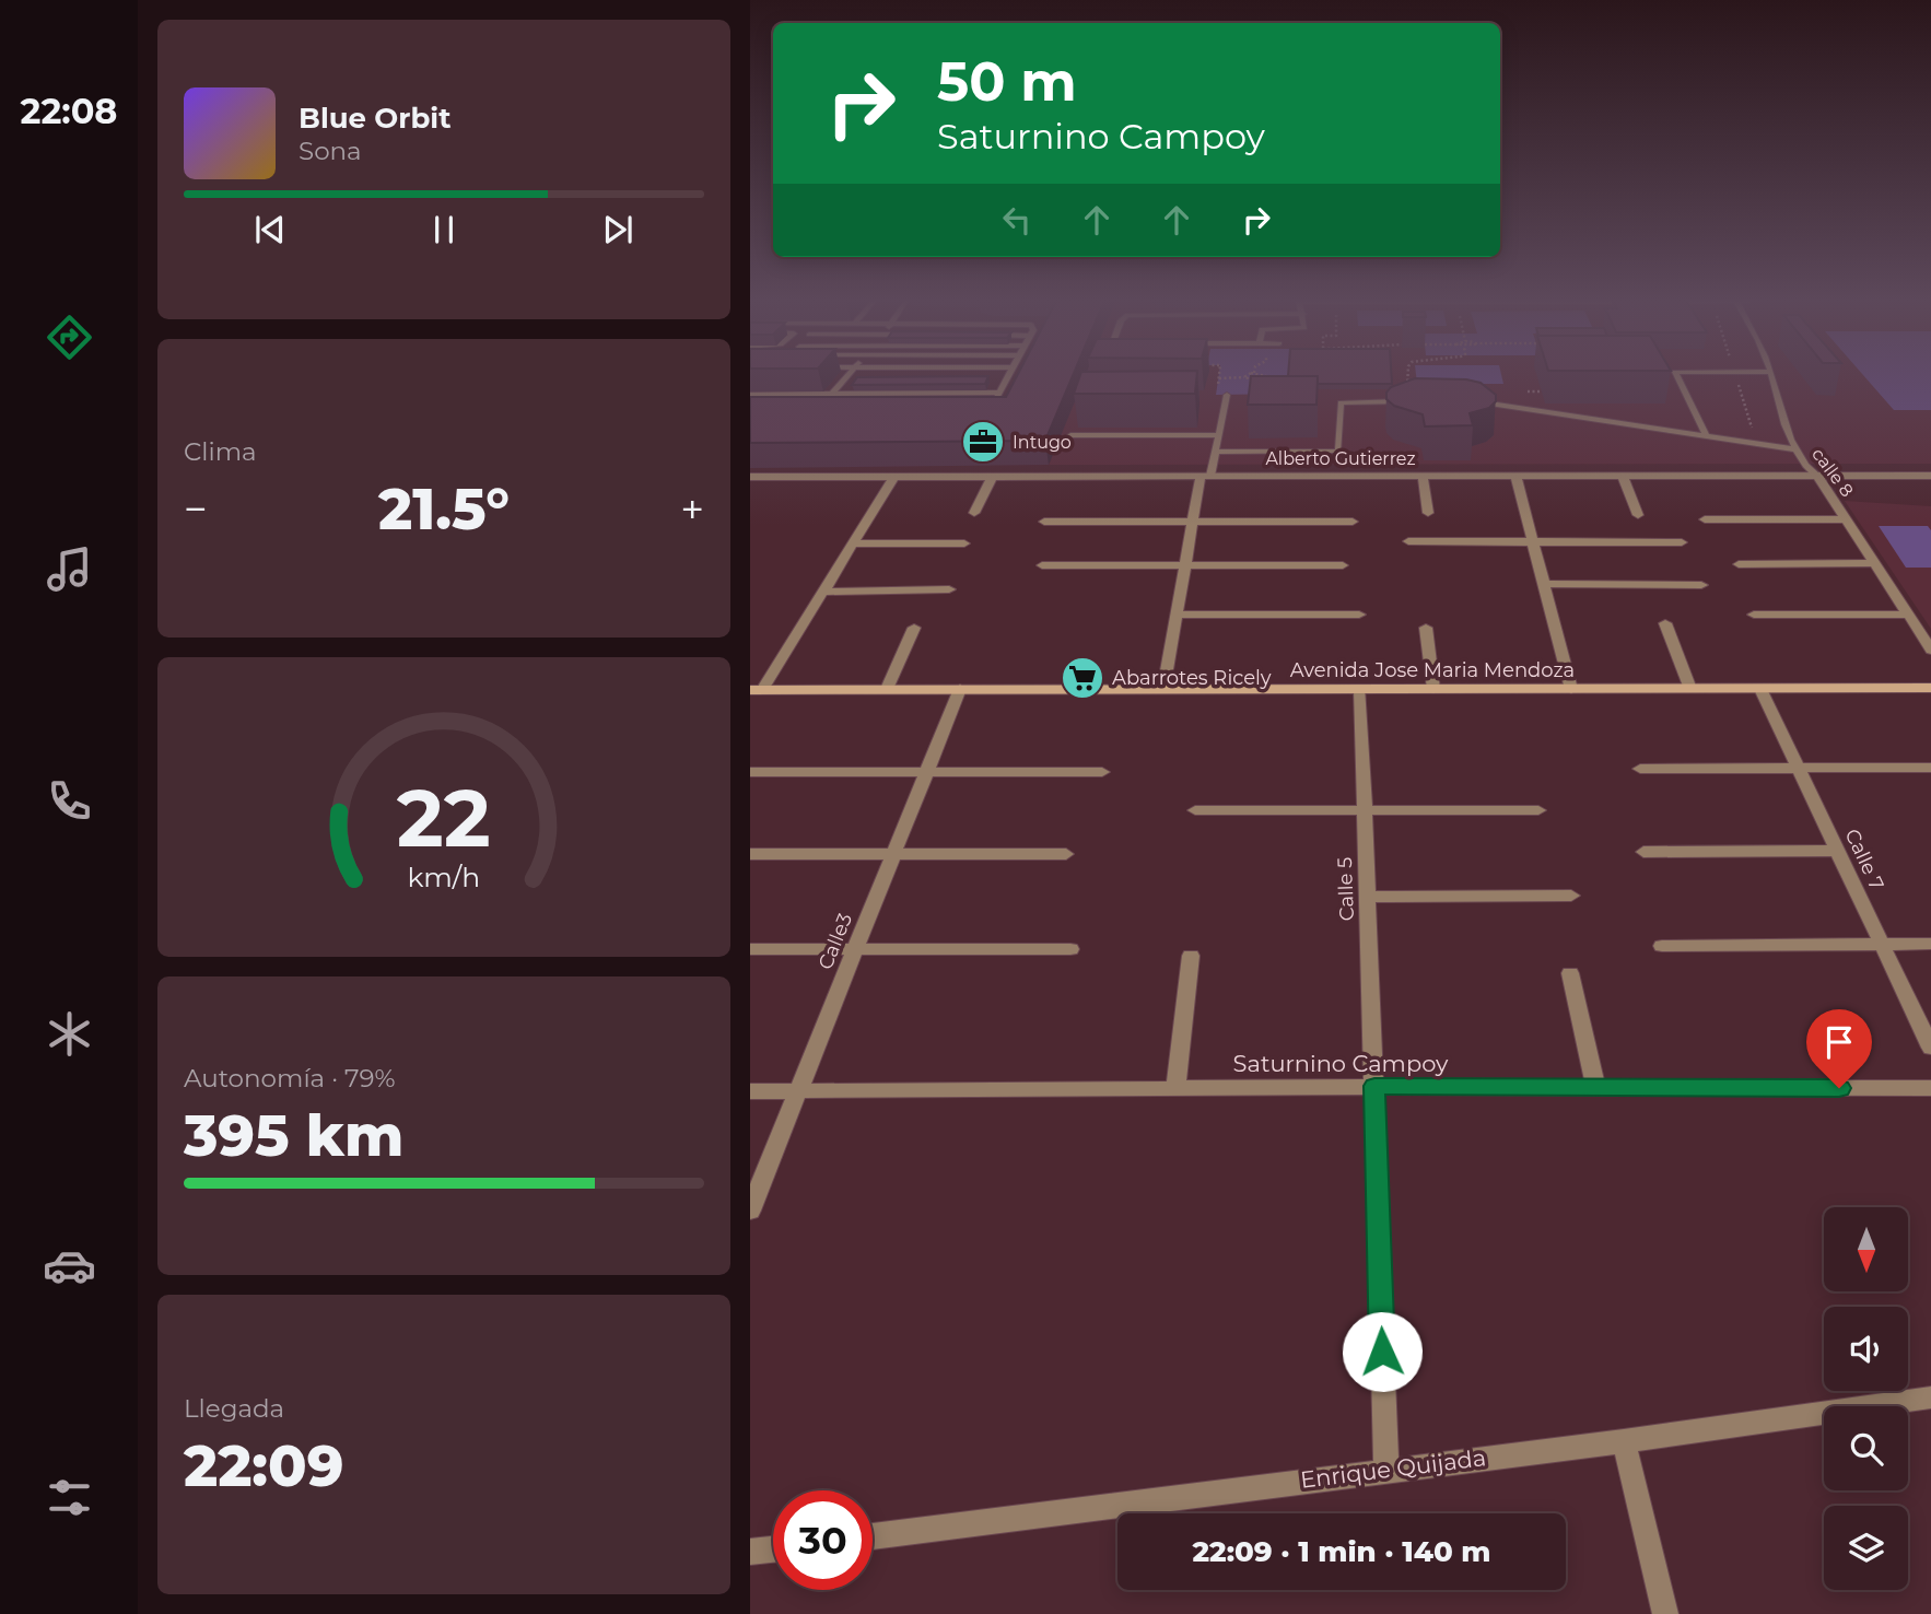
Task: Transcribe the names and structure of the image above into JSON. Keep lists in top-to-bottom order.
{
  "streets": {
    "street": [
      "Alberto Gutierrez",
      "calle 8",
      "Avenida Jose Maria Mendoza",
      "Calle 7",
      "Calle 5",
      "Calle3",
      "Saturnino Campoy",
      "Enrique Quijada"
    ]
  },
  "crossings": [
    ["Alberto Gutierrez", "calle 8"],
    ["Avenida Jose Maria Mendoza", "Calle 7"],
    ["Avenida Jose Maria Mendoza", "Calle 5"],
    ["Avenida Jose Maria Mendoza", "Calle3"],
    ["Calle 5", "Saturnino Campoy"],
    ["Calle 5", "Enrique Quijada"],
    ["Calle3", "Saturnino Campoy"]
  ],
  "places": {
    "office": ["Intugo"],
    "supermarket": ["Abarrotes Ricely"]
  },
  "north": "bottom",
  "page": {
    "tabs": "22:08",
    "turn": ["50 m", "Saturnino Campoy"],
    "song": ["Blue Orbit", "Sona"],
    "tile": [
      "Clima",
      ["Autonomía · 79%", "395 km"],
      ["Llegada", "22:09"]
    ],
    "heat": ["−", "21.5°", "+"],
    "limit": "30",
    "trip": "22:09 · 1 min · 140 m",
    "gauge": ["22", "km/h"]
  }
}
